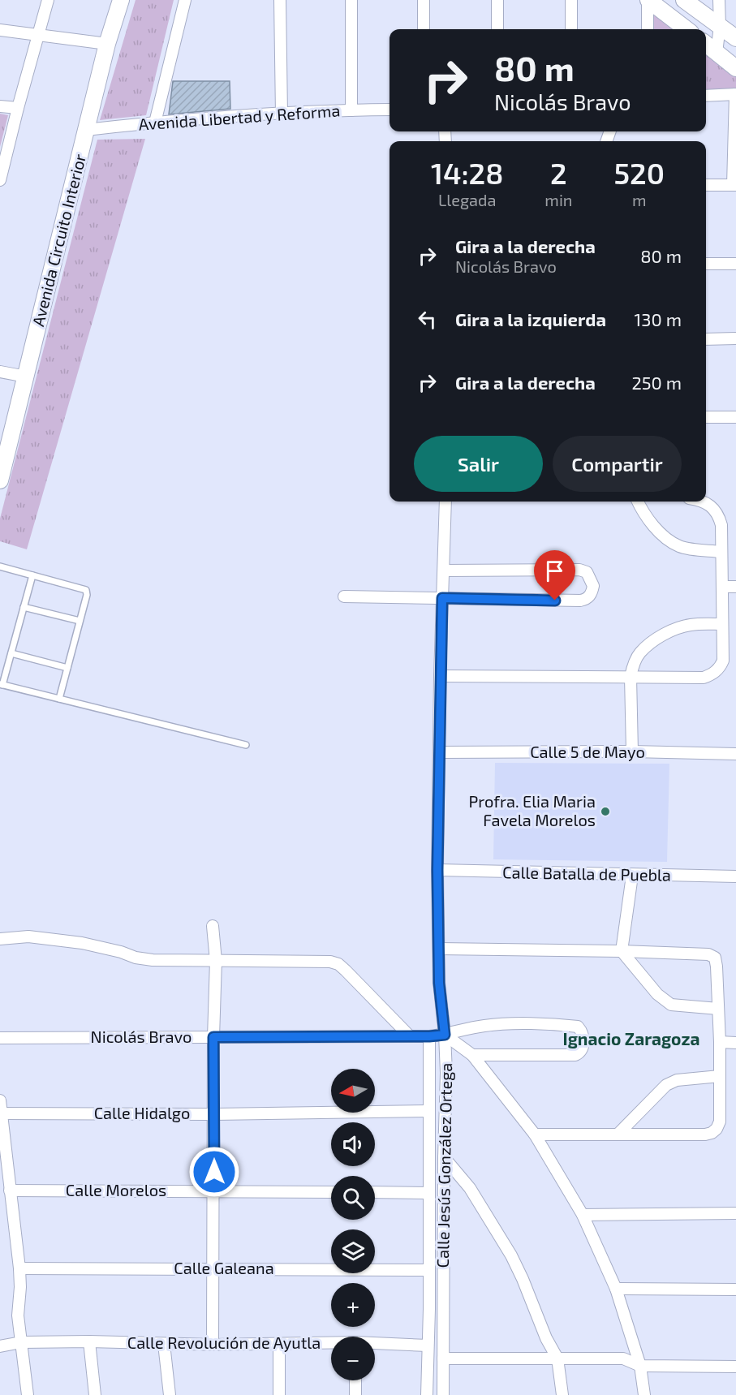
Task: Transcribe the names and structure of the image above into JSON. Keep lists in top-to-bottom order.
{
  "streets": {
    "main road": ["Avenida Circuito Interior"],
    "street": [
      "Avenida Libertad y Reforma",
      "Calle 5 de Mayo",
      "Calle Batalla de Puebla",
      "Nicolás Bravo",
      "Calle Hidalgo",
      "Calle Jesús González Ortega",
      "Calle Morelos",
      "Calle Galeana",
      "Calle Revolución de Ayutla"
    ]
  },
  "crossings": [
    ["Avenida Libertad y Reforma", "Avenida Circuito Interior"],
    ["Calle 5 de Mayo", "Calle Jesús González Ortega"],
    ["Calle Batalla de Puebla", "Calle Jesús González Ortega"],
    ["Nicolás Bravo", "Calle Jesús González Ortega"],
    ["Calle Hidalgo", "Calle Jesús González Ortega"],
    ["Calle Jesús González Ortega", "Calle Galeana"],
    ["Calle Jesús González Ortega", "Calle Revolución de Ayutla"]
  ],
  "districts": ["Ignacio Zaragoza"],
  "places": ["Profra. Elia Maria Favela Morelos"],
  "north": "left",
  "page": {
    "turn": ["80 m", "Nicolás Bravo"],
    "eta": [
      "14:28",
      "Llegada",
      "2",
      "min",
      "520",
      "m"
    ],
    "list": [
      {
        "name": "Gira a la derecha",
        "note": "Nicolás Bravo",
        "value": "80 m"
      },
      {
        "name": "Gira a la izquierda",
        "value": "130 m"
      },
      {
        "name": "Gira a la derecha",
        "value": "250 m"
      }
    ],
    "buttons": ["Salir", "Compartir"],
    "map_buttons": ["+", "−"]
  }
}
